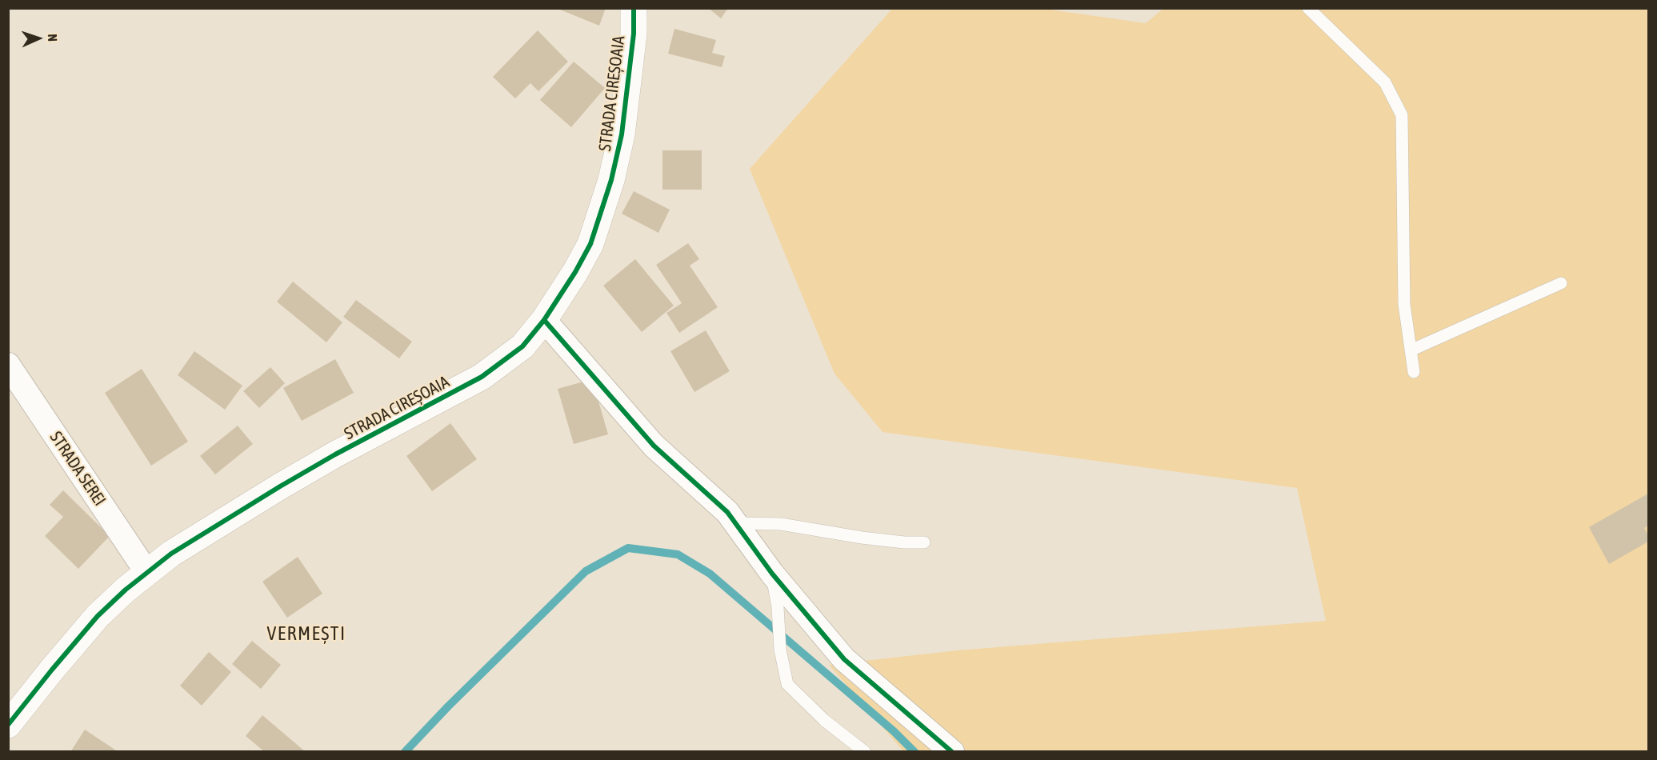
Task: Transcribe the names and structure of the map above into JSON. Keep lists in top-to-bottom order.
{
  "streets": {
    "street": ["STRADA CIREȘOAIA", "STRADA SEREI"]
  },
  "crossings": [
    ["STRADA CIREȘOAIA", "STRADA SEREI"]
  ],
  "districts": ["VERMEȘTI"],
  "north": "right"
}
